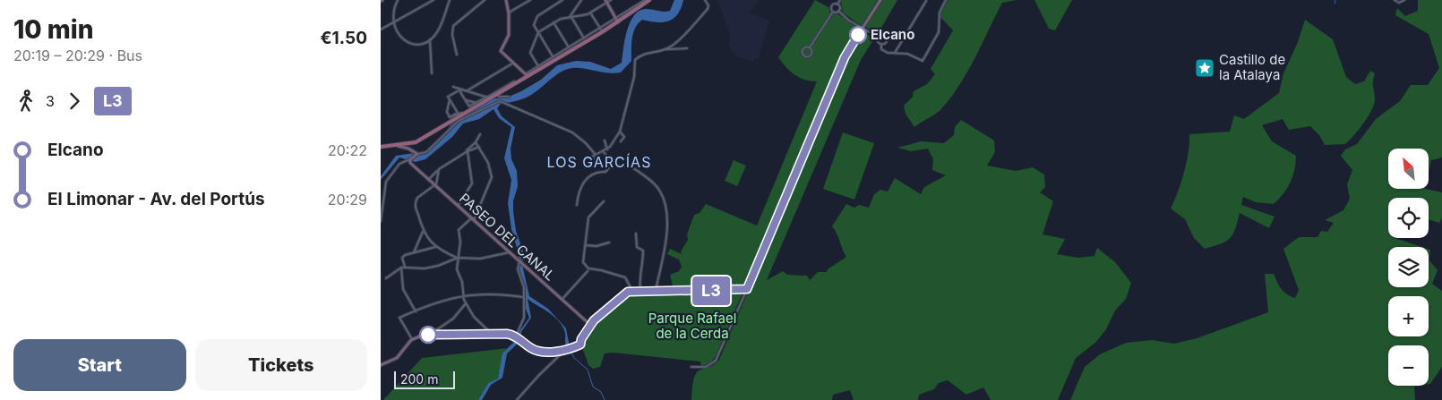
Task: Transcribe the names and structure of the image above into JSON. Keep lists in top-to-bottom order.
{
  "streets": {
    "main road": ["PASEO DEL CANAL"]
  },
  "districts": ["LOS GARCÍAS"],
  "parks": ["Parque Rafael de la Cerda"],
  "places": {
    "other": ["Elcano"],
    "place": ["Castillo de la Atalaya"]
  },
  "lines": ["bus line L3"],
  "scale_bar": "200 m",
  "north": "top left",
  "page": {
    "heading": ["10 min", "20:19 – 20:29 · Bus", "€1.50"],
    "on_map": "L3",
    "legs": ["3", "L3"],
    "list": [
      {
        "name": "Elcano",
        "value": "20:22"
      },
      {
        "name": "El Limonar - Av. del Portús",
        "value": "20:29"
      }
    ],
    "map_buttons": ["+", "−"],
    "buttons": ["Start", "Tickets"],
    "scale": "200 m"
  }
}
